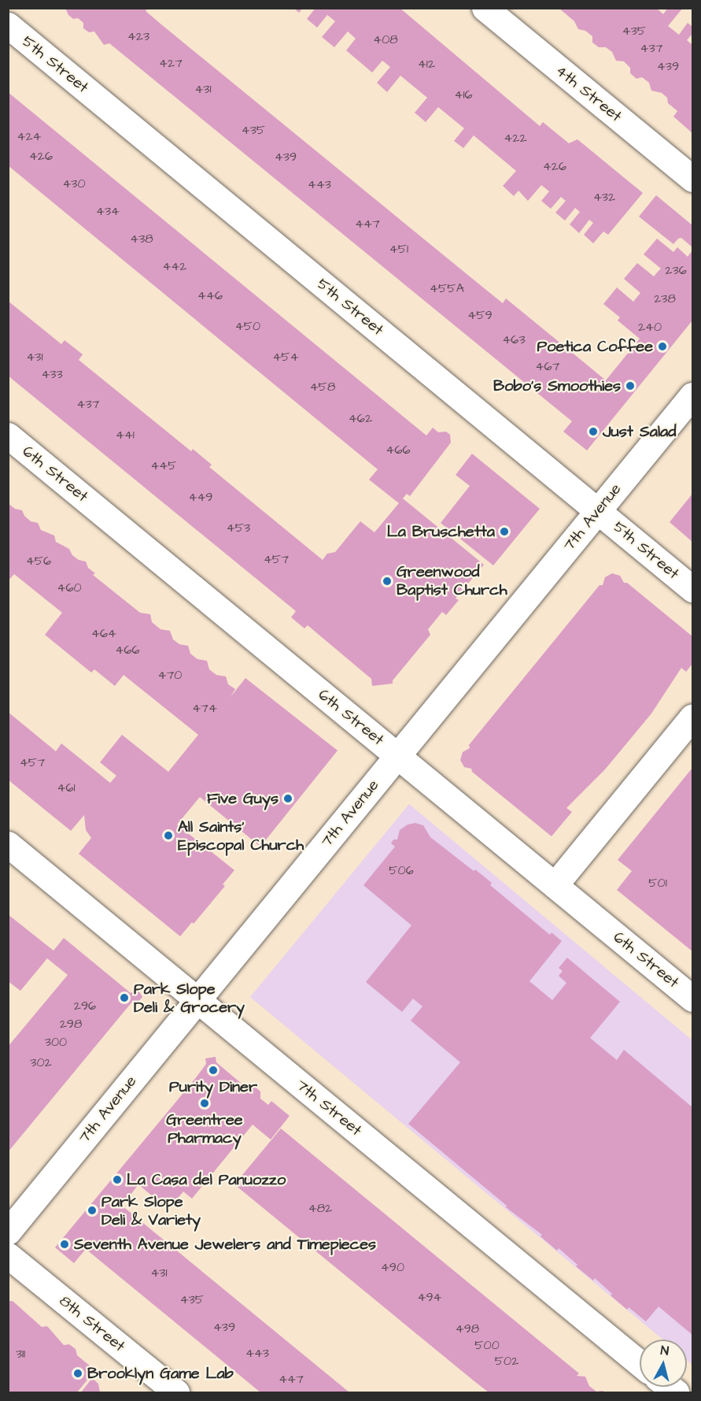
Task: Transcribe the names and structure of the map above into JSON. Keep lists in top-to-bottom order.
{
  "streets": {
    "street": [
      "5th Street",
      "4th Street",
      "6th Street",
      "7th Avenue",
      "7th Street",
      "8th Street"
    ]
  },
  "crossings": [
    ["5th Street", "7th Avenue"],
    ["6th Street", "7th Avenue"],
    ["7th Avenue", "7th Street"]
  ],
  "places": [
    "Poetica Coffee",
    "Bobo's Smoothies",
    "Just Salad",
    "La Bruschetta",
    "Greenwood Baptist Church",
    "Five Guys",
    "All Saints' Episcopal Church",
    "Park Slope Deli & Grocery",
    "Purity Diner",
    "Greentree Pharmacy",
    "La Casa del Panuozzo",
    "Park Slope Deli & Variety",
    "Seventh Avenue Jewelers and Timepieces",
    "Brooklyn Game Lab"
  ],
  "house_numbers": [
    "435",
    "423",
    "408",
    "437",
    "427",
    "412",
    "439",
    "431",
    "416",
    "435",
    "424",
    "422",
    "426",
    "439",
    "426",
    "430",
    "443",
    "432",
    "434",
    "447",
    "438",
    "451",
    "442",
    "236",
    "455A",
    "446",
    "238",
    "459",
    "450",
    "240",
    "463",
    "431",
    "454",
    "467",
    "433",
    "458",
    "437",
    "462",
    "441",
    "466",
    "445",
    "449",
    "453",
    "457",
    "456",
    "460",
    "464",
    "466",
    "470",
    "474",
    "457",
    "461",
    "506",
    "501",
    "296",
    "298",
    "300",
    "302",
    "482",
    "490",
    "431",
    "494",
    "435",
    "439",
    "498",
    "500",
    "443",
    "311",
    "502",
    "447"
  ],
  "north": "top"
}
